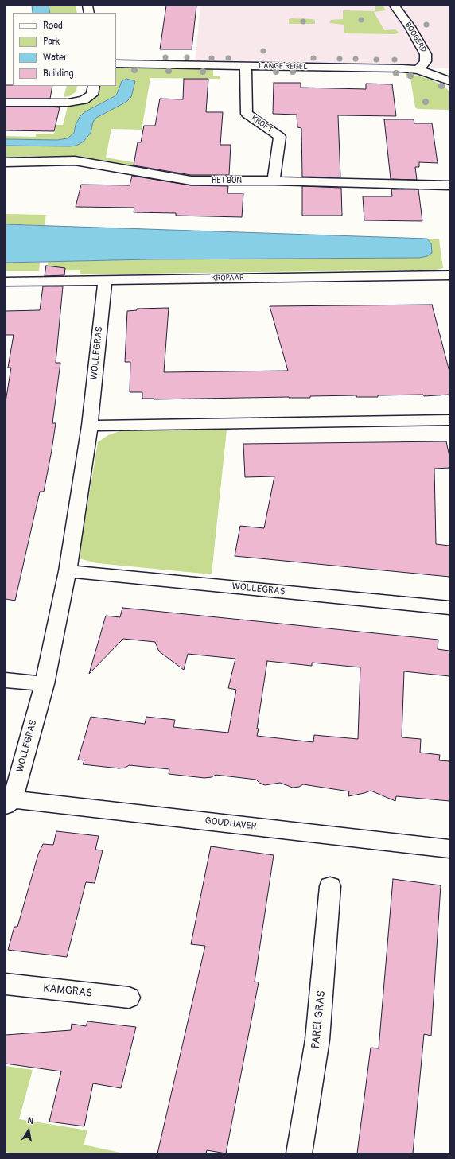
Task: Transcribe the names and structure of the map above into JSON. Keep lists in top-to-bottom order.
{
  "streets": {
    "street": [
      "BOOGERD",
      "LANGE REGEL",
      "KROFT",
      "HET BON",
      "KROPAAR",
      "WOLLEGRAS",
      "GOUDHAVER",
      "KAMGRAS",
      "PARELGRAS"
    ]
  },
  "crossings": [
    ["BOOGERD", "LANGE REGEL"],
    ["LANGE REGEL", "KROFT"],
    ["KROFT", "HET BON"],
    ["KROPAAR", "WOLLEGRAS"],
    ["WOLLEGRAS", "GOUDHAVER"]
  ],
  "legend": [
    "Road",
    "Park",
    "Water",
    "Building"
  ],
  "north": "top"
}
